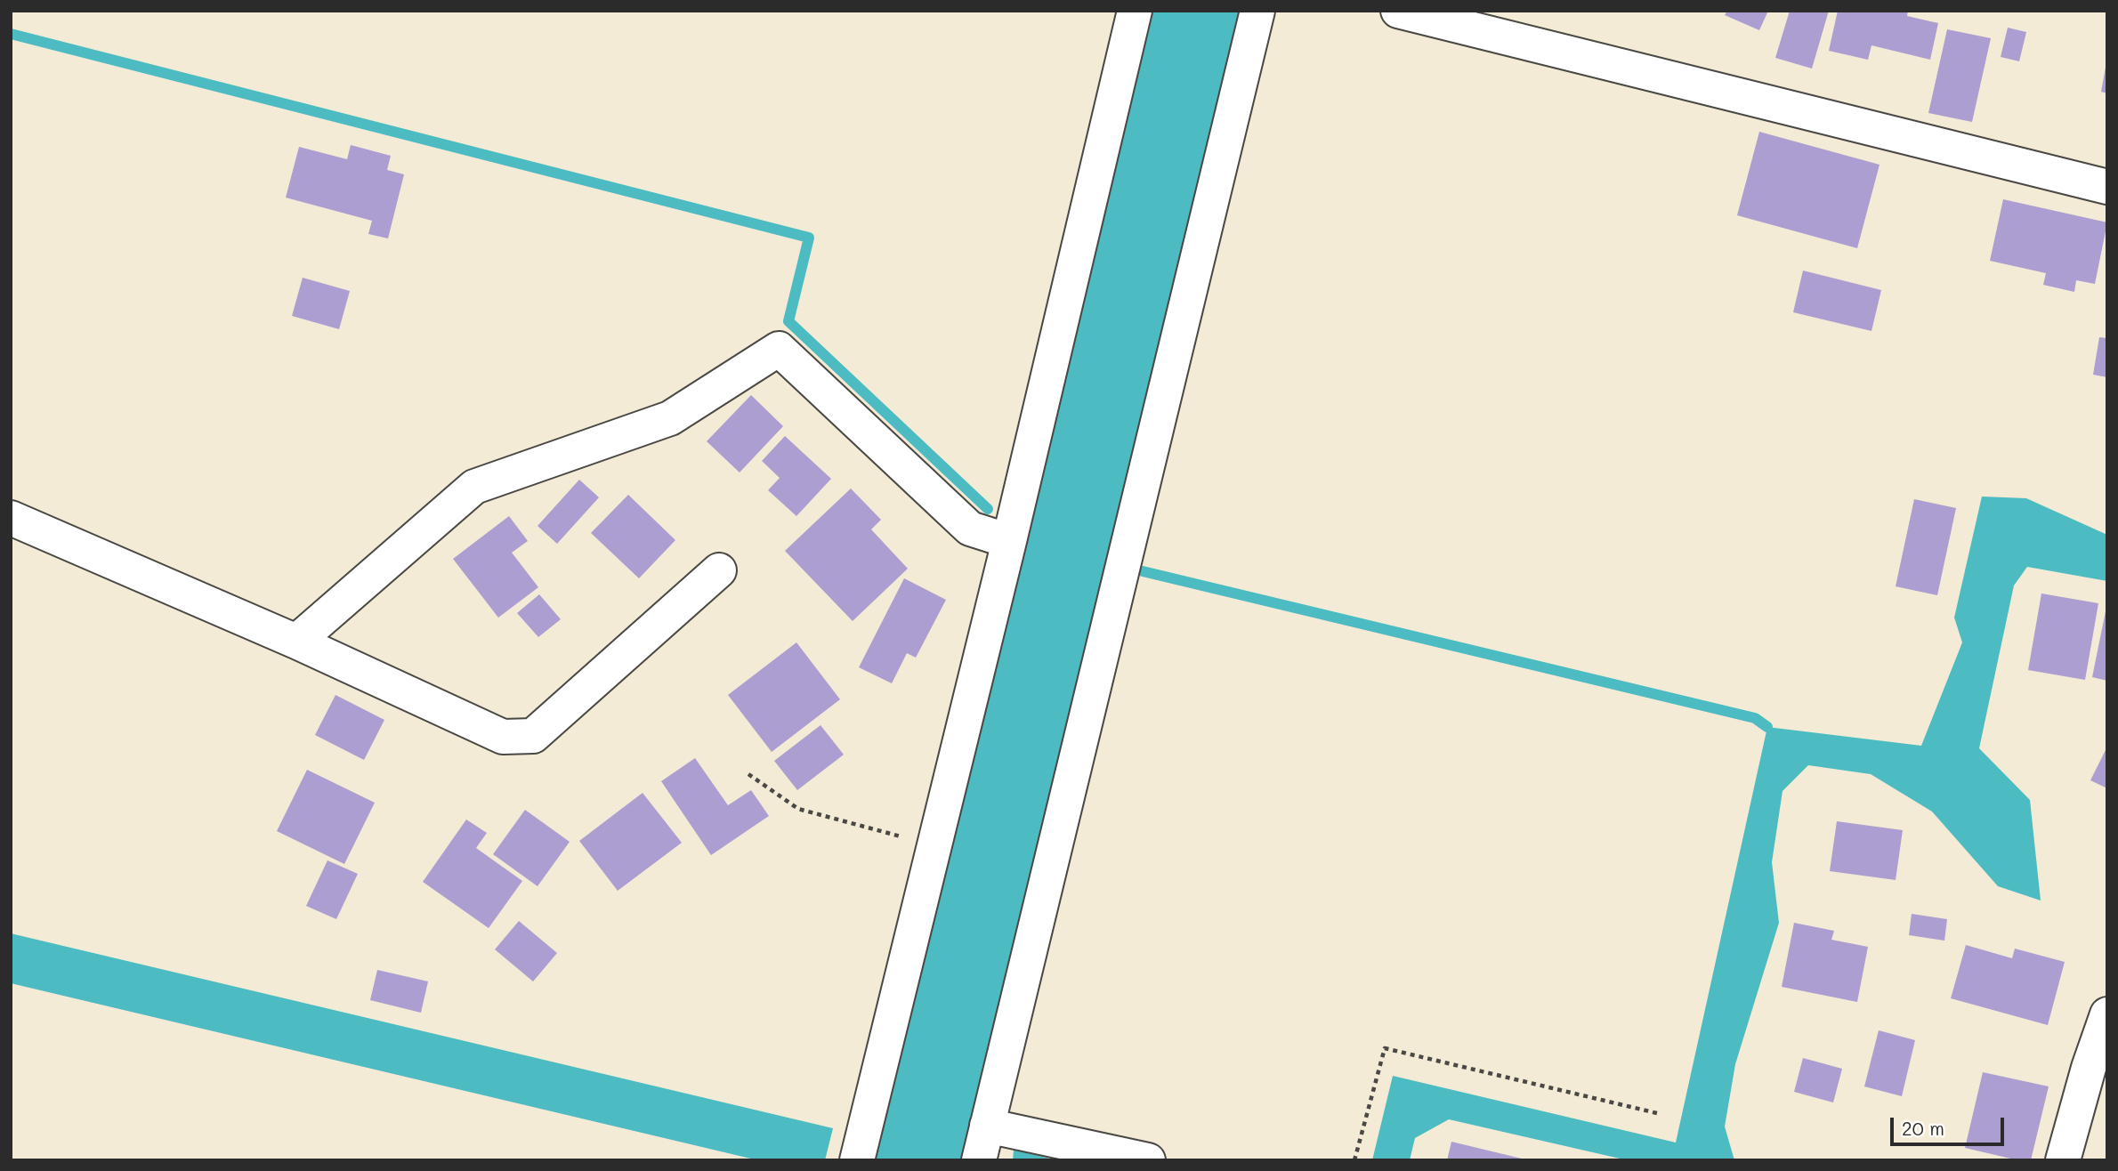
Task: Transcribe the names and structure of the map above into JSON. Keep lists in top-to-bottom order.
{
  "scale_bar": "20 m"
}
